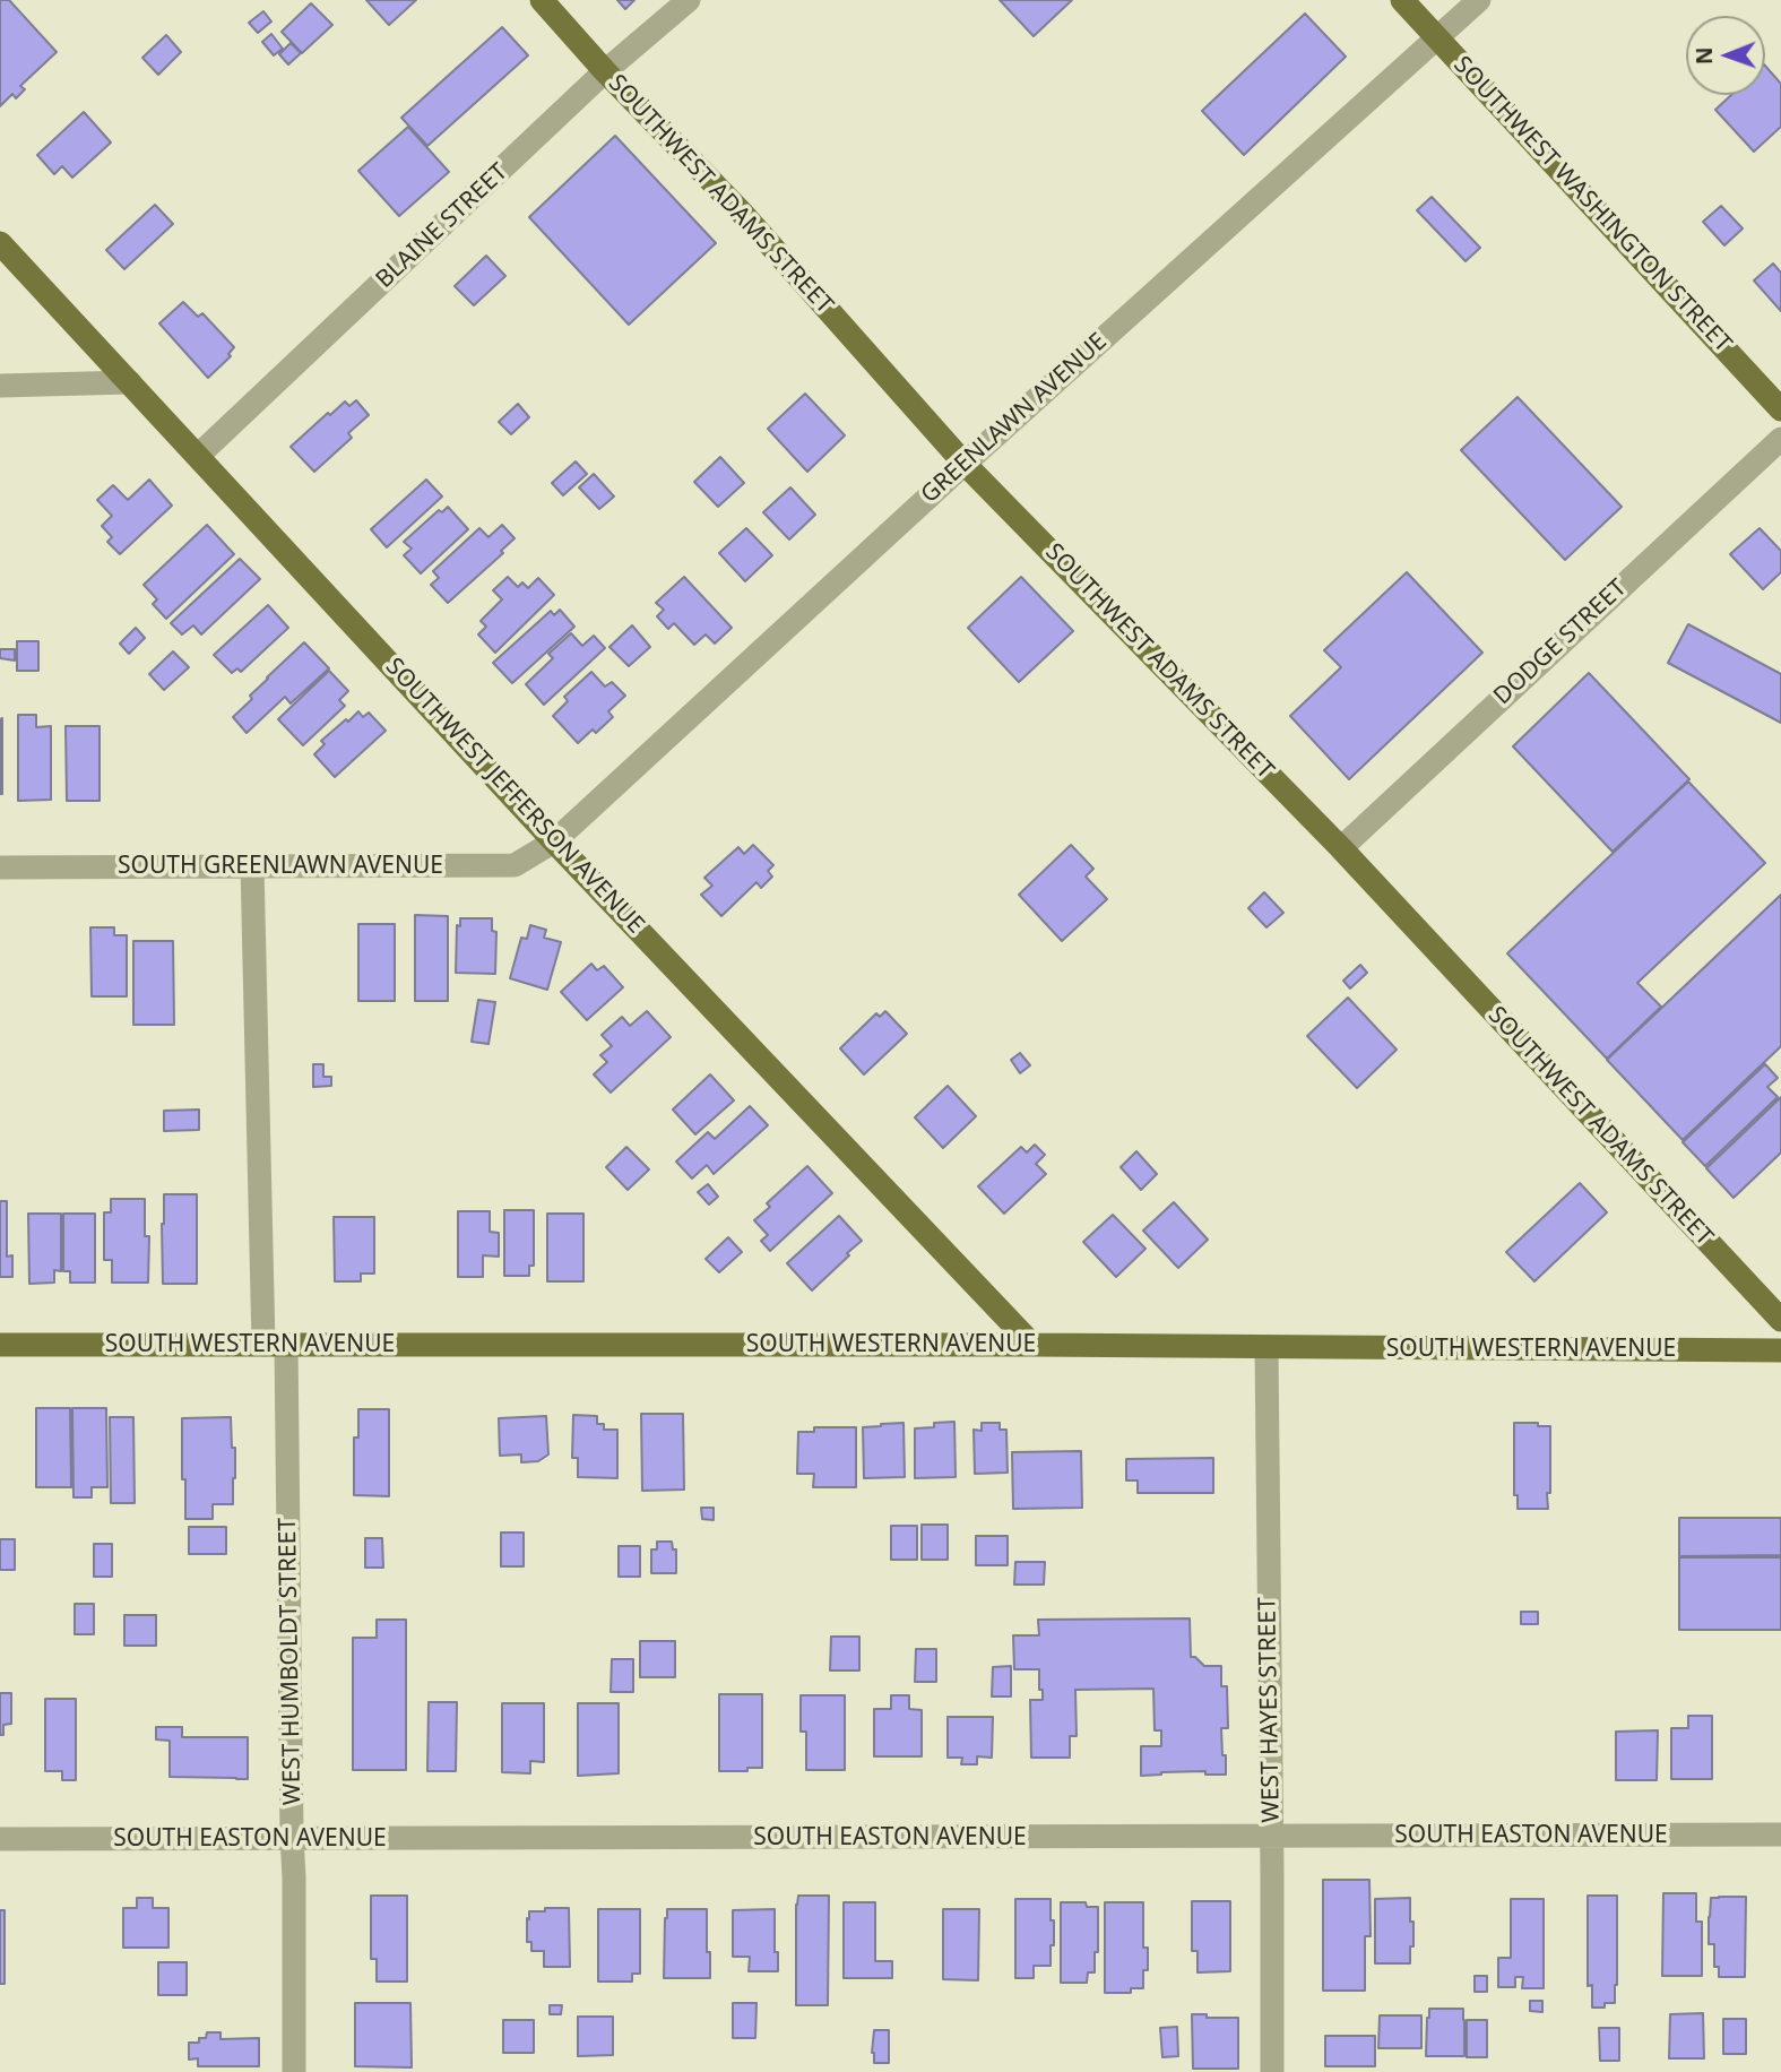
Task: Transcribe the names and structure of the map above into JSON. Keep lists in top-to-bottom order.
{
  "streets": {
    "main road": [
      "SOUTHWEST ADAMS STREET",
      "SOUTHWEST WASHINGTON STREET",
      "SOUTHWEST JEFFERSON AVENUE",
      "SOUTH WESTERN AVENUE"
    ],
    "street": [
      "BLAINE STREET",
      "GREENLAWN AVENUE",
      "DODGE STREET",
      "SOUTH GREENLAWN AVENUE",
      "WEST HUMBOLDT STREET",
      "WEST HAYES STREET",
      "SOUTH EASTON AVENUE"
    ]
  },
  "crossings": [
    ["SOUTHWEST ADAMS STREET", "BLAINE STREET"],
    ["SOUTHWEST ADAMS STREET", "GREENLAWN AVENUE"],
    ["SOUTHWEST ADAMS STREET", "DODGE STREET"],
    ["SOUTHWEST WASHINGTON STREET", "GREENLAWN AVENUE"],
    ["BLAINE STREET", "SOUTHWEST JEFFERSON AVENUE"],
    ["GREENLAWN AVENUE", "SOUTHWEST JEFFERSON AVENUE"],
    ["GREENLAWN AVENUE", "SOUTH GREENLAWN AVENUE"],
    ["SOUTHWEST JEFFERSON AVENUE", "SOUTH GREENLAWN AVENUE"],
    ["SOUTHWEST JEFFERSON AVENUE", "SOUTH WESTERN AVENUE"],
    ["SOUTH GREENLAWN AVENUE", "WEST HUMBOLDT STREET"],
    ["SOUTH WESTERN AVENUE", "WEST HUMBOLDT STREET"],
    ["SOUTH WESTERN AVENUE", "WEST HAYES STREET"],
    ["WEST HUMBOLDT STREET", "SOUTH EASTON AVENUE"],
    ["WEST HAYES STREET", "SOUTH EASTON AVENUE"]
  ],
  "north": "left"
}
